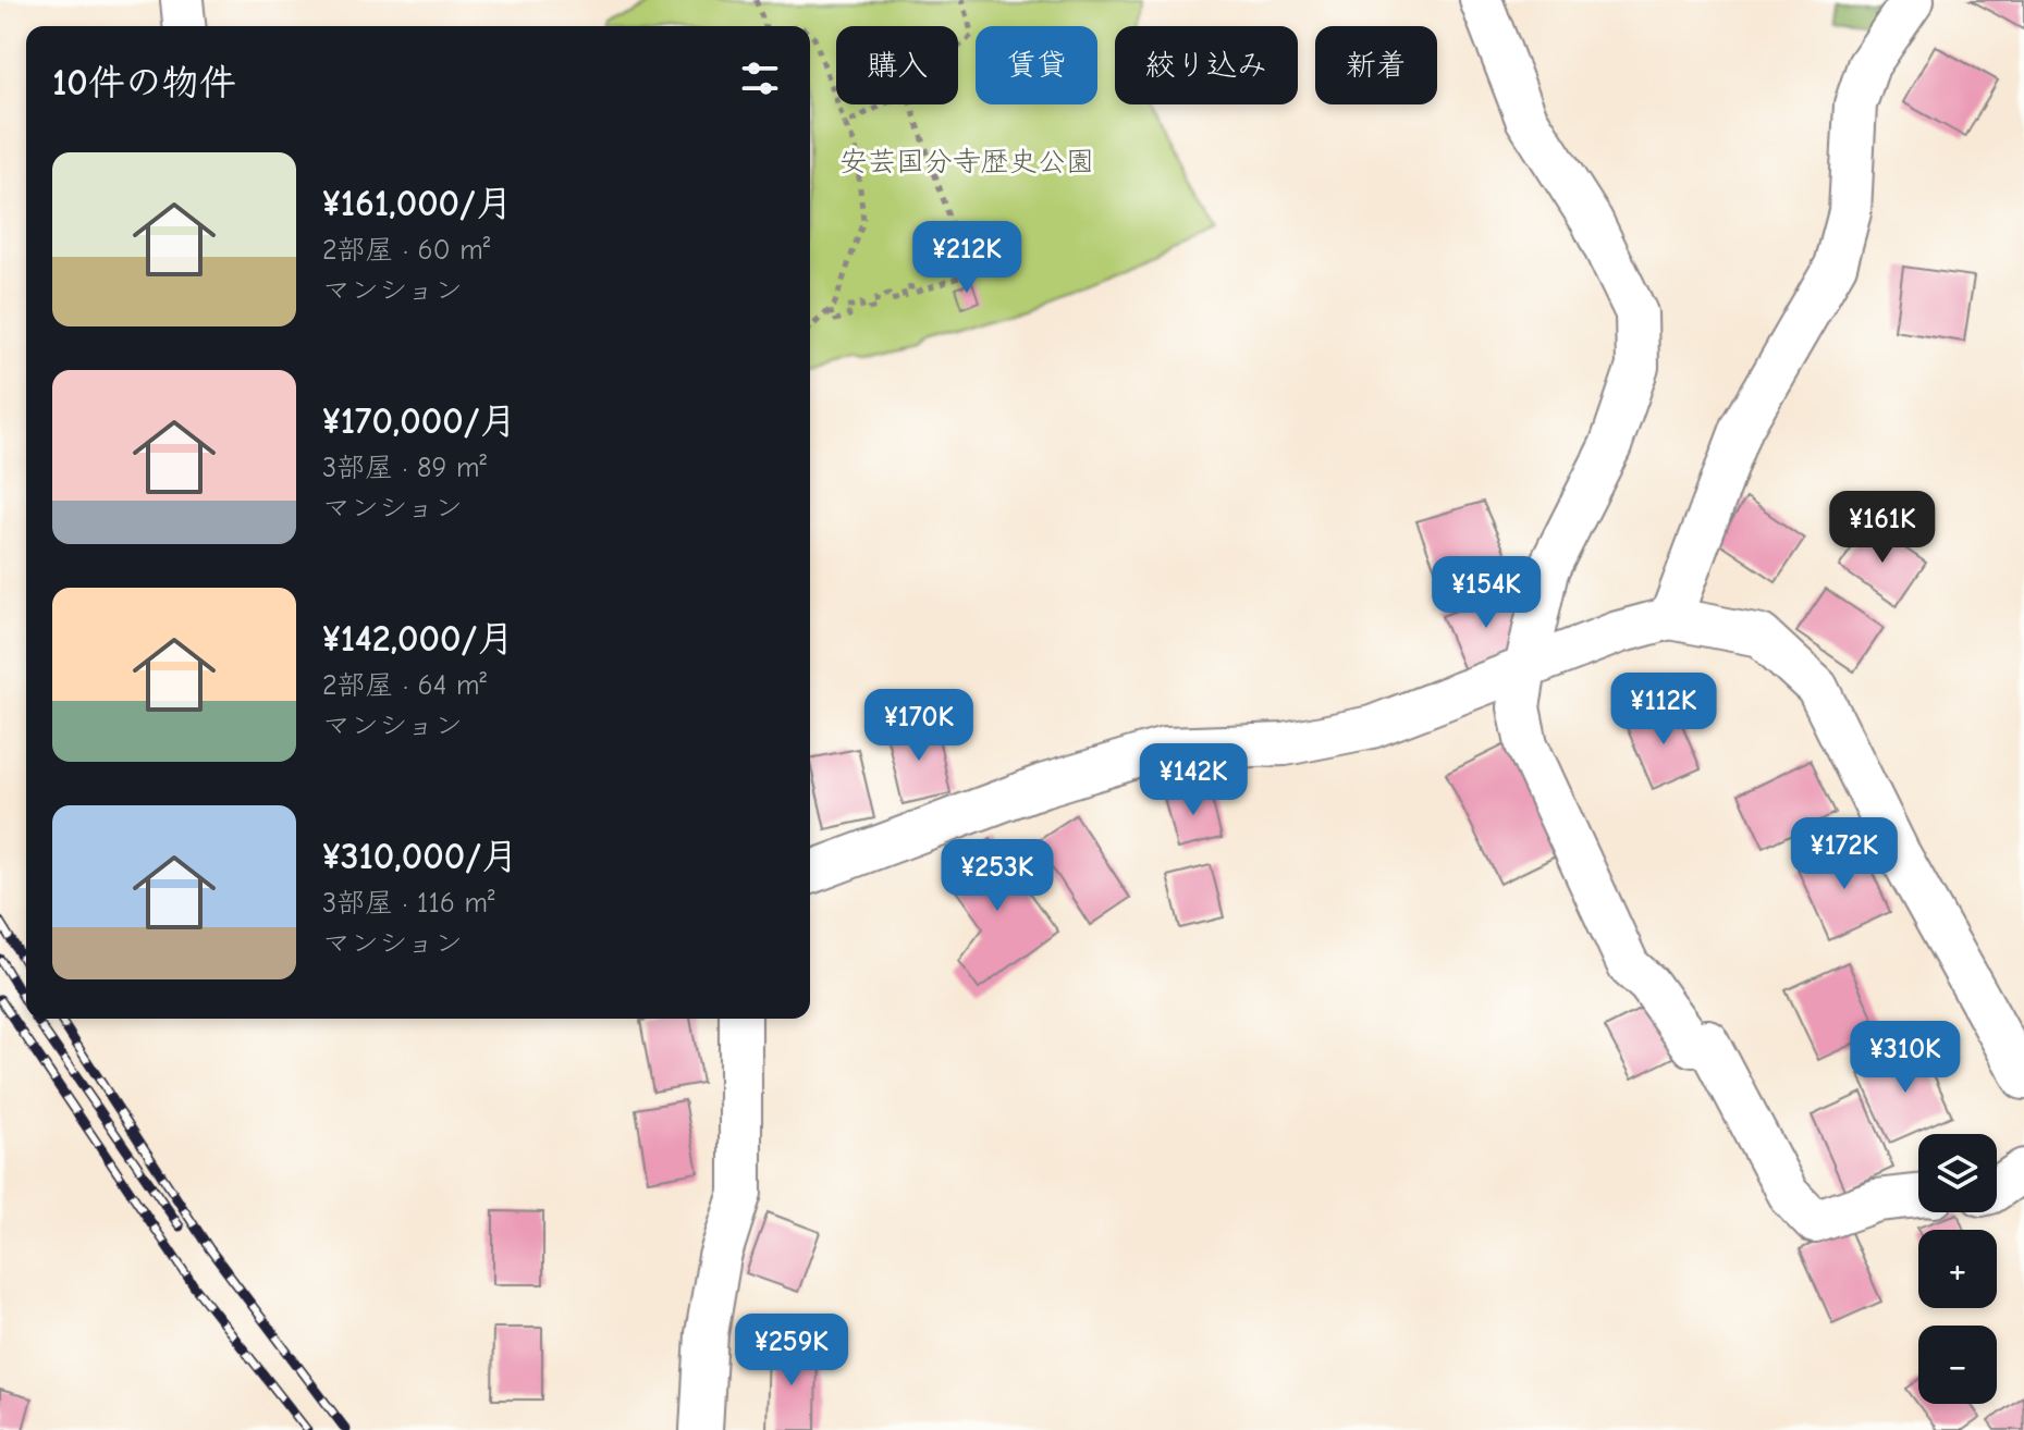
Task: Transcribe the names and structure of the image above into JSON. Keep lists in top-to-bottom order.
{
  "parks": ["安芸国分寺歴史公園"],
  "page": {
    "chip": [
      "購入",
      "賃貸",
      "絞り込み",
      "新着"
    ],
    "heading": "10件の物件",
    "list": [
      {
        "name": "¥161,000/月",
        "note": "2部屋 · 60 m² · マンション"
      },
      {
        "name": "¥170,000/月",
        "note": "3部屋 · 89 m² · マンション"
      },
      {
        "name": "¥142,000/月",
        "note": "2部屋 · 64 m² · マンション"
      },
      {
        "name": "¥310,000/月",
        "note": "3部屋 · 116 m² · マンション"
      }
    ],
    "price": [
      "¥212K",
      "¥161K",
      "¥154K",
      "¥112K",
      "¥170K",
      "¥142K",
      "¥172K",
      "¥253K",
      "¥310K",
      "¥259K"
    ],
    "map_buttons": ["+", "−"]
  }
}
